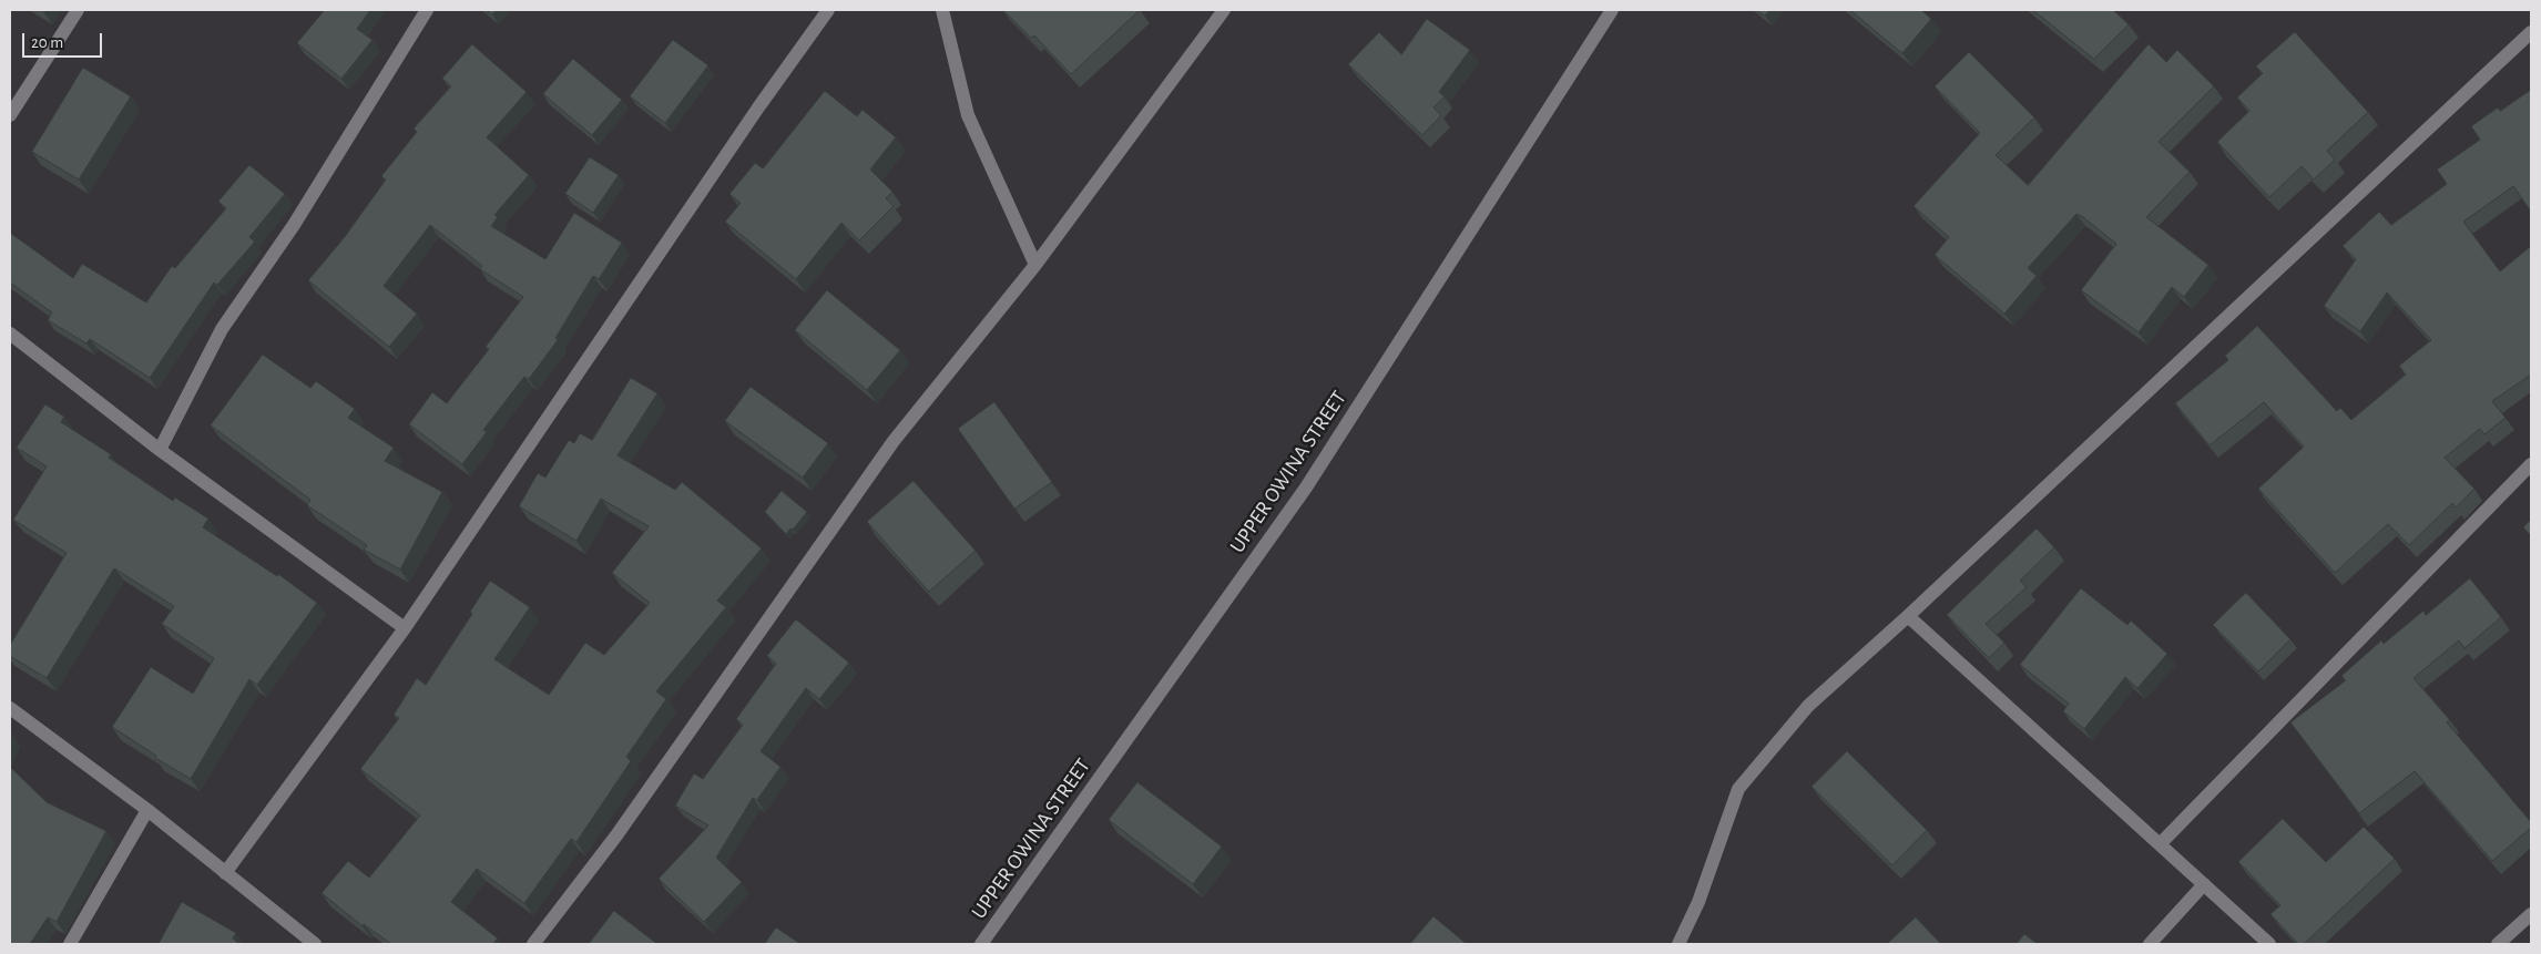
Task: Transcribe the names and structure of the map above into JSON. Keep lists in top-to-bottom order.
{
  "streets": {
    "street": ["UPPER OWINA STREET"]
  },
  "scale_bar": "20 m"
}
